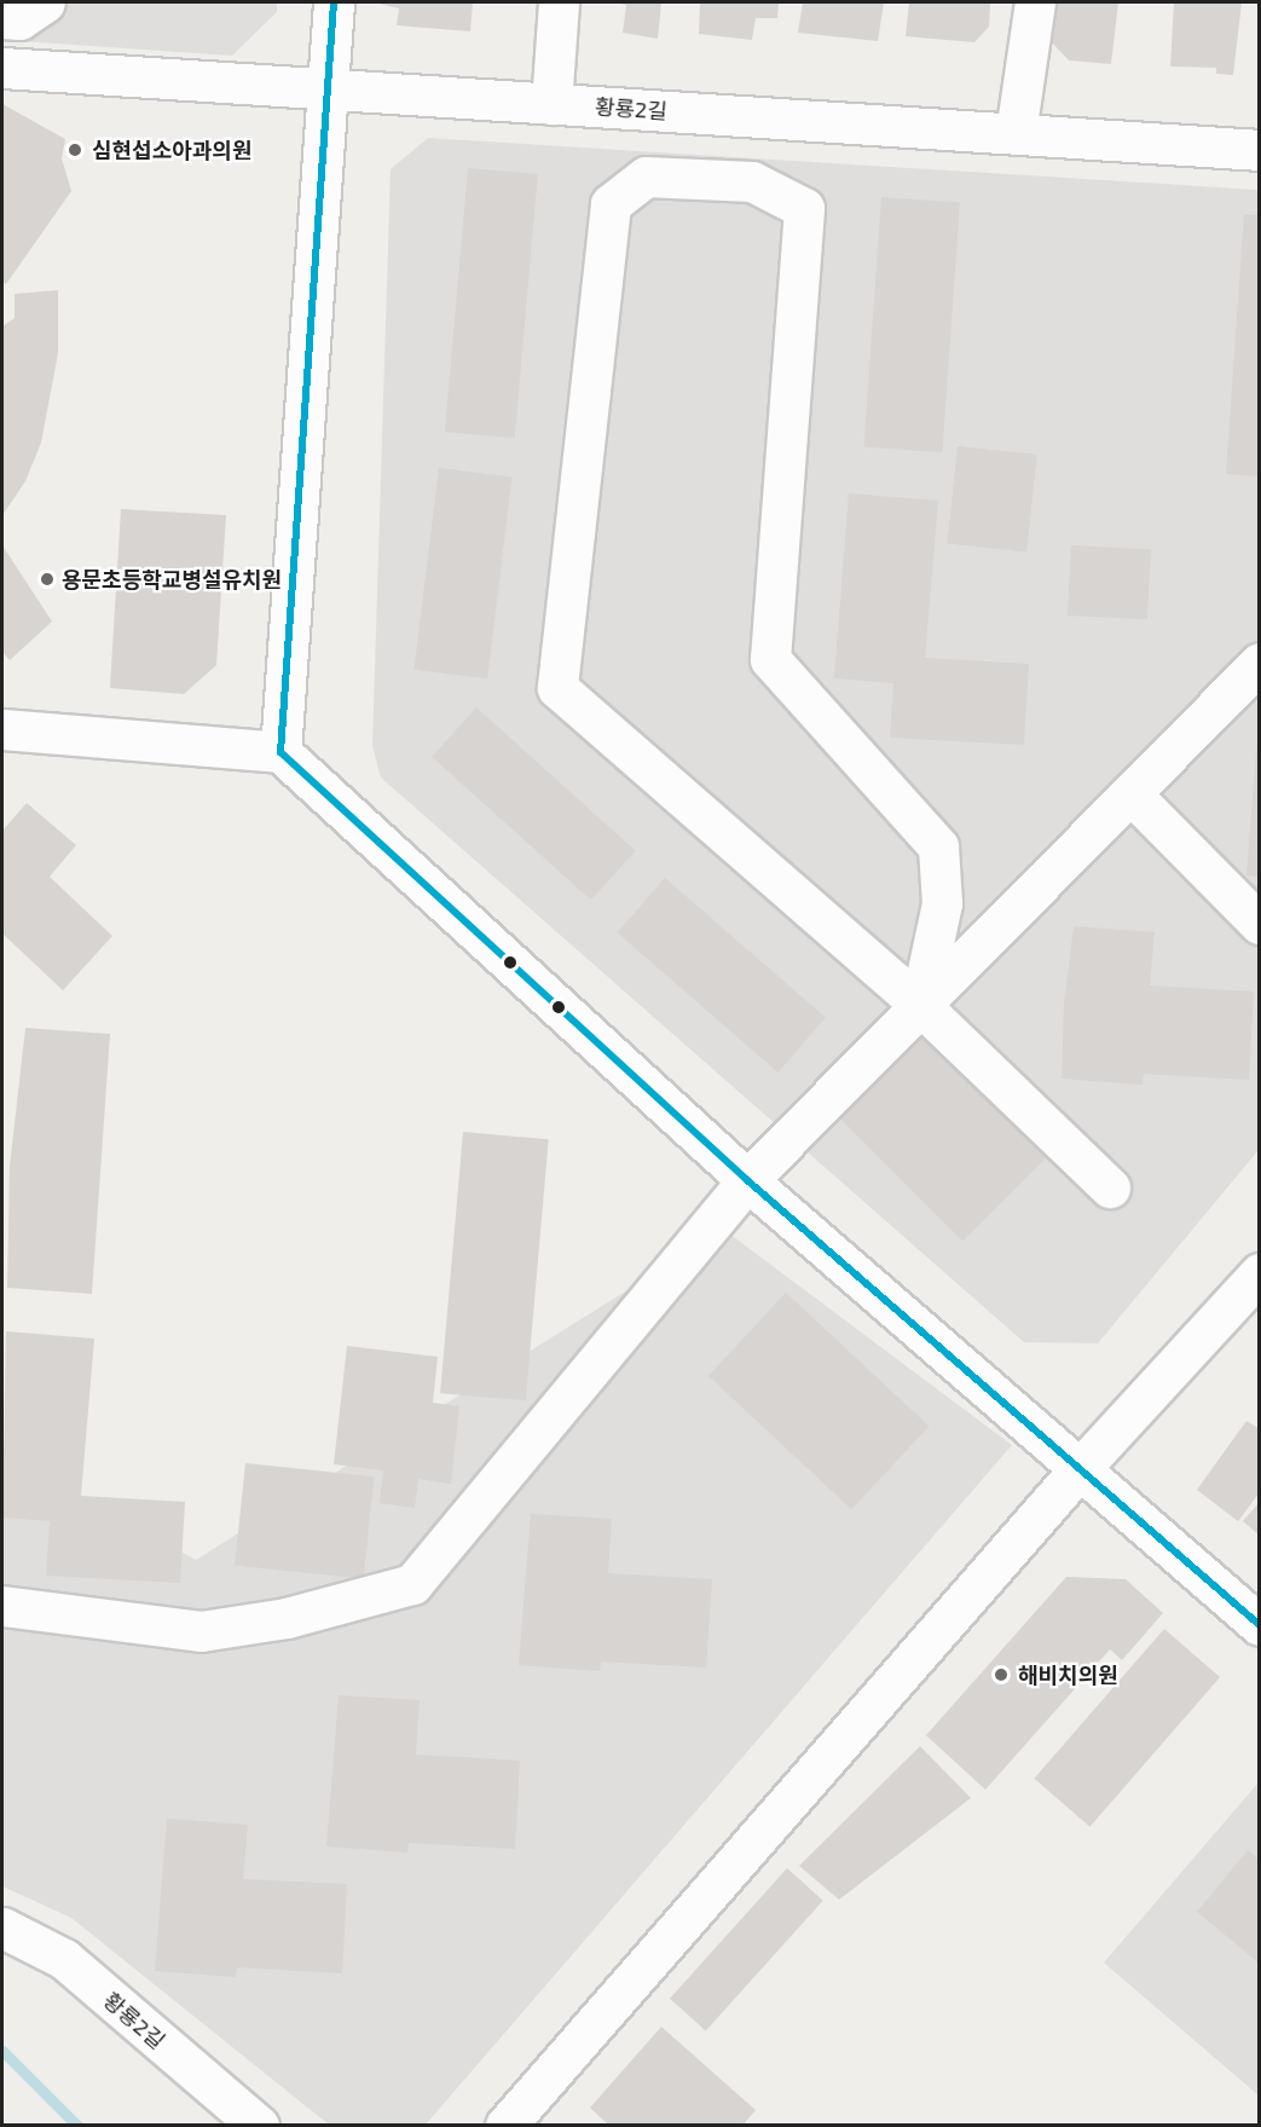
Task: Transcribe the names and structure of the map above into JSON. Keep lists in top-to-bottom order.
{
  "streets": {
    "street": ["황룡2길"]
  },
  "places": ["심현섭소아과의원", "용문초등학교병설유치원", "해비치의원"]
}
